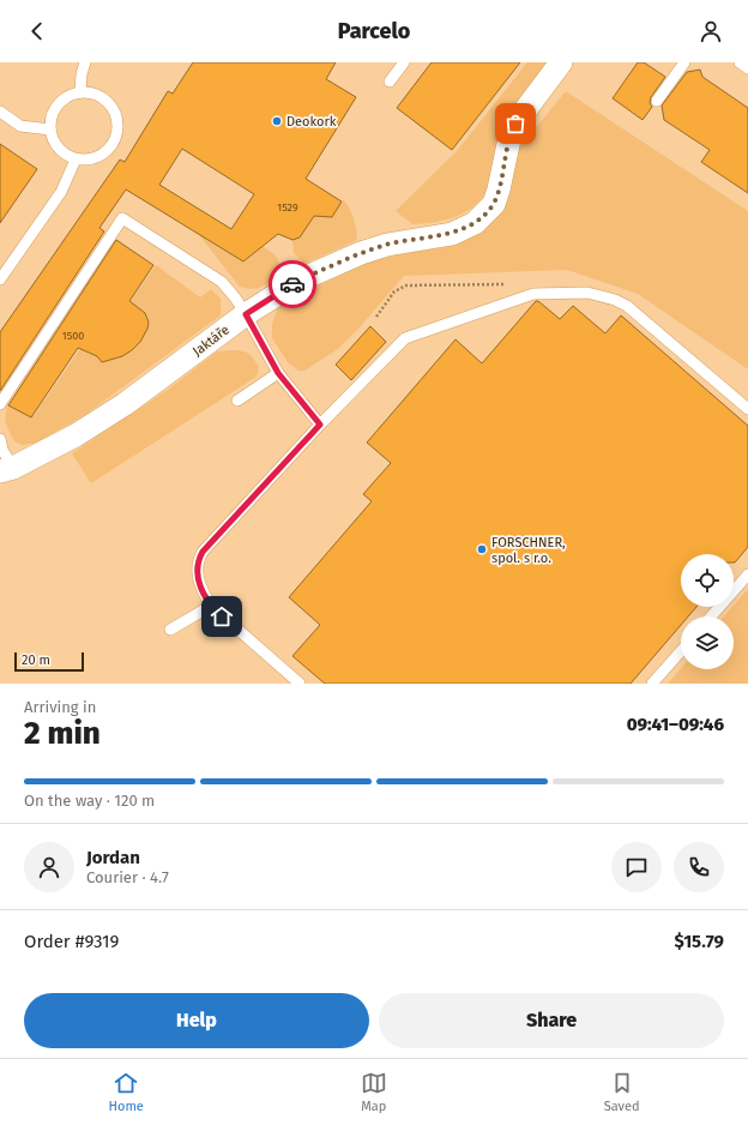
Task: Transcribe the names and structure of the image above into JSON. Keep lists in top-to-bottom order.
{
  "streets": {
    "street": ["Jaktáře"]
  },
  "places": ["Deokork", "FORSCHNER, spol. s r.o."],
  "house_numbers": ["1529", "1500"],
  "scale_bar": "20 m",
  "page": {
    "header": "Parcelo",
    "scale": "20 m",
    "heading": ["2 min", "Arriving in", "09:41–09:46"],
    "panel": [
      "Jordan",
      "Courier · 4.7",
      "Order #9319",
      "$15.79"
    ],
    "bar": "On the way · 120 m",
    "buttons": ["Help", "Share"],
    "tabs": ["Home", "Map", "Saved"]
  }
}
